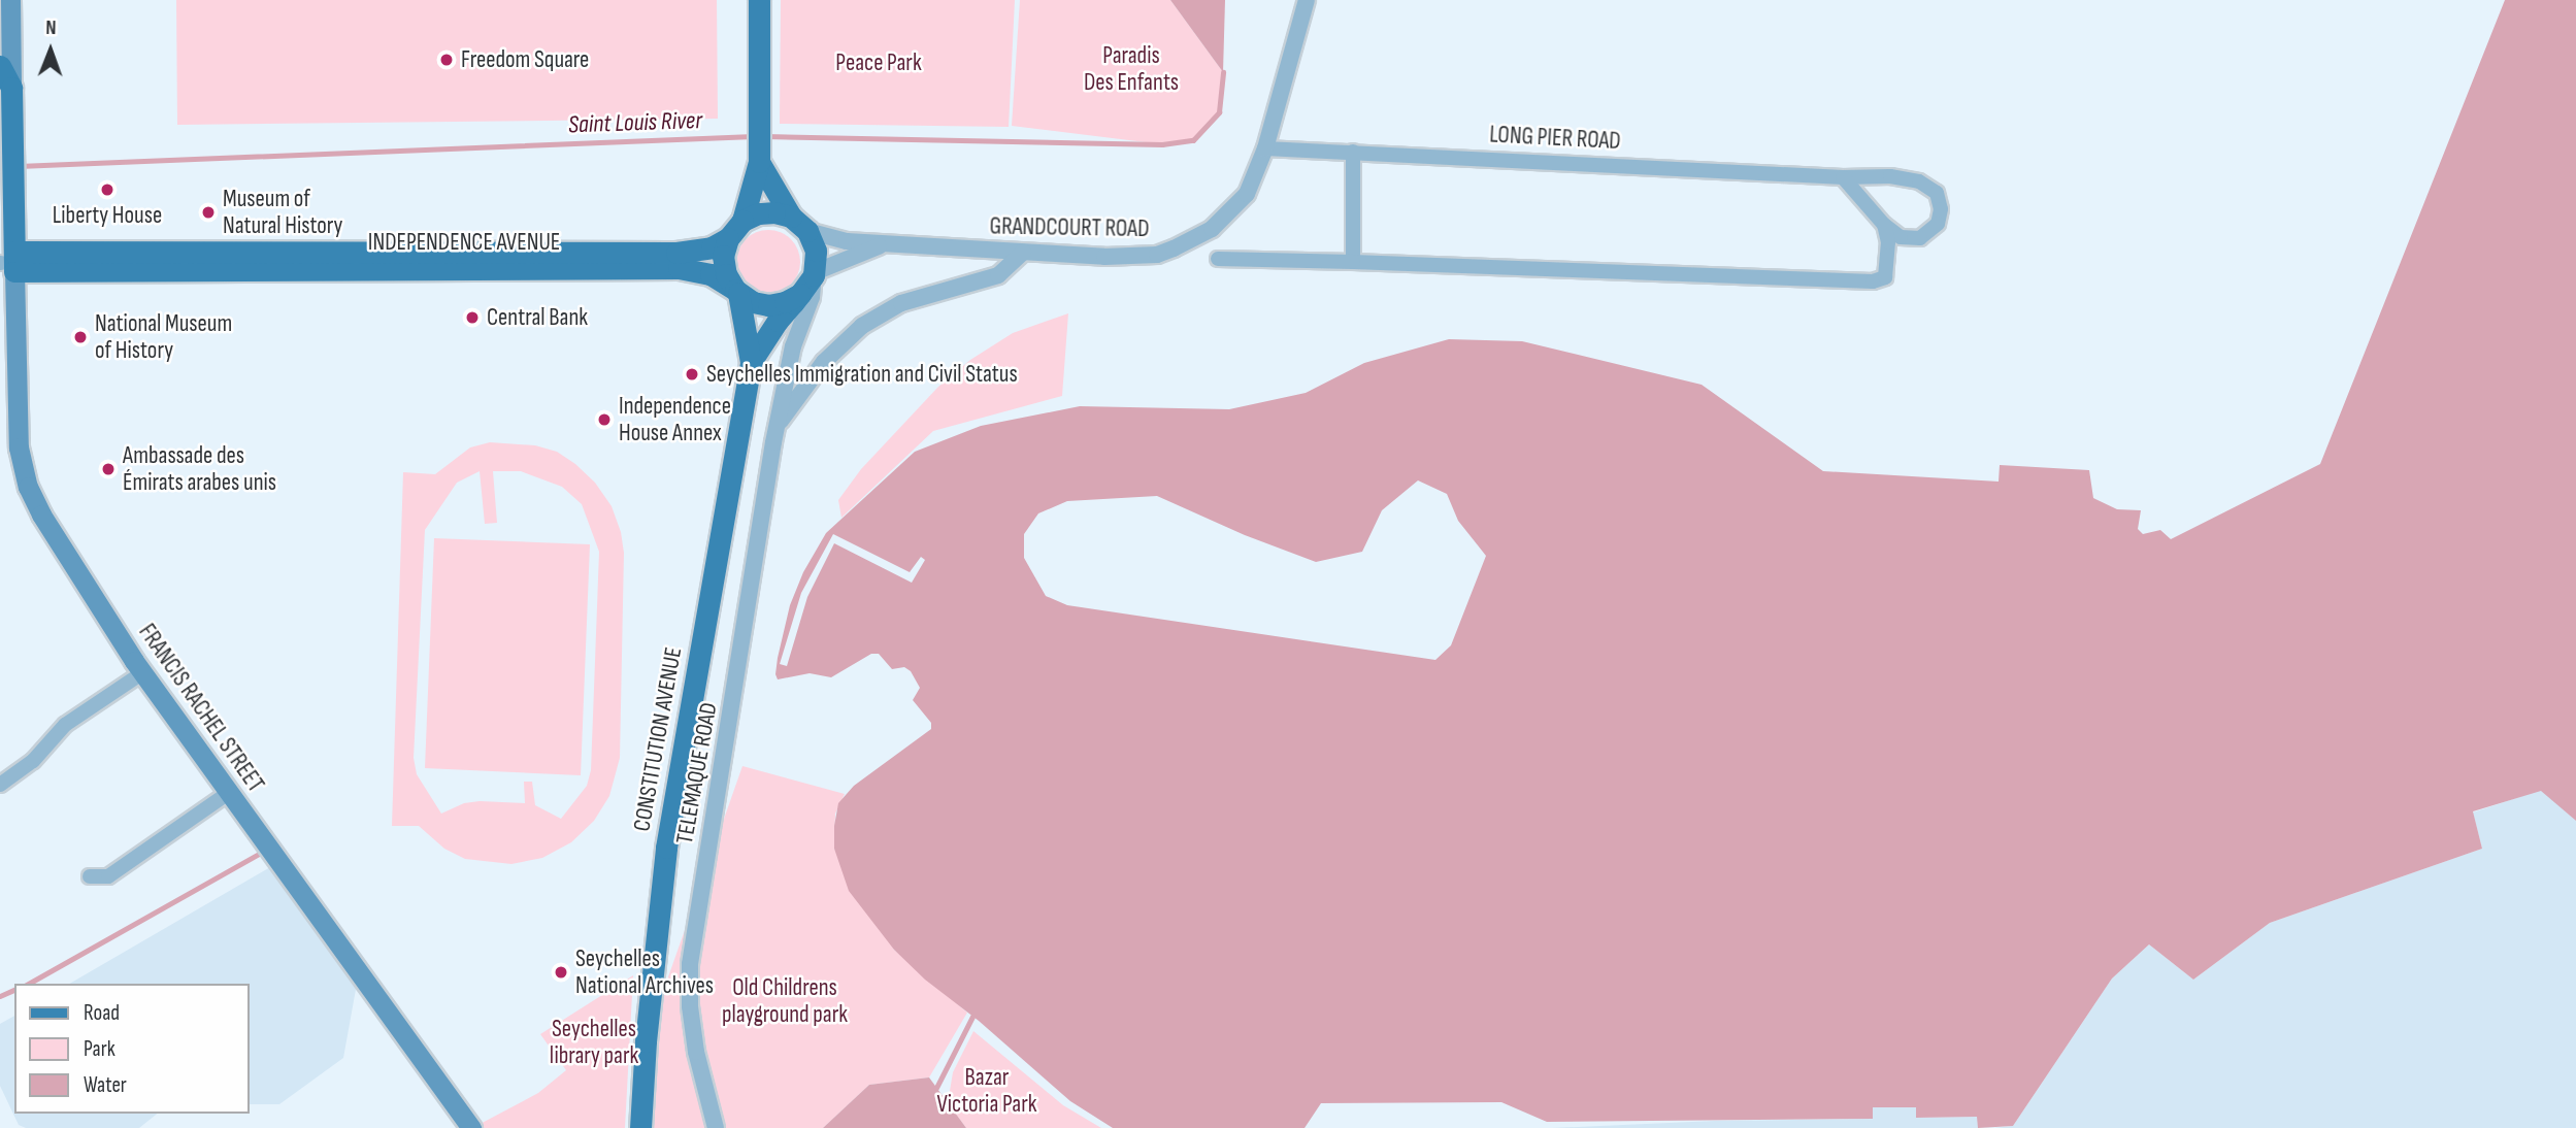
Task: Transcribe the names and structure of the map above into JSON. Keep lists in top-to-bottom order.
{
  "streets": {
    "main road": ["INDEPENDENCE AVENUE", "FRANCIS RACHEL STREET", "CONSTITUTION AVENUE"],
    "street": ["LONG PIER ROAD", "GRANDCOURT ROAD", "TELEMAQUE ROAD"]
  },
  "crossings": [
    ["LONG PIER ROAD", "GRANDCOURT ROAD"],
    ["GRANDCOURT ROAD", "INDEPENDENCE AVENUE"],
    ["GRANDCOURT ROAD", "CONSTITUTION AVENUE"],
    ["GRANDCOURT ROAD", "TELEMAQUE ROAD"],
    ["INDEPENDENCE AVENUE", "FRANCIS RACHEL STREET"],
    ["INDEPENDENCE AVENUE", "CONSTITUTION AVENUE"],
    ["INDEPENDENCE AVENUE", "TELEMAQUE ROAD"],
    ["CONSTITUTION AVENUE", "TELEMAQUE ROAD"]
  ],
  "water": ["Saint Louis River"],
  "parks": [
    "Paradis Des Enfants",
    "Peace Park",
    "Old Childrens playground park",
    "Seychelles library park",
    "Bazar Victoria Park"
  ],
  "places": [
    "Freedom Square",
    "Liberty House",
    "Museum of Natural History",
    "Central Bank",
    "National Museum of History",
    "Seychelles Immigration and Civil Status",
    "Independence House Annex",
    "Ambassade des Émirats arabes unis",
    "Seychelles National Archives"
  ],
  "legend": ["Road", "Park", "Water"],
  "north": "top"
}
